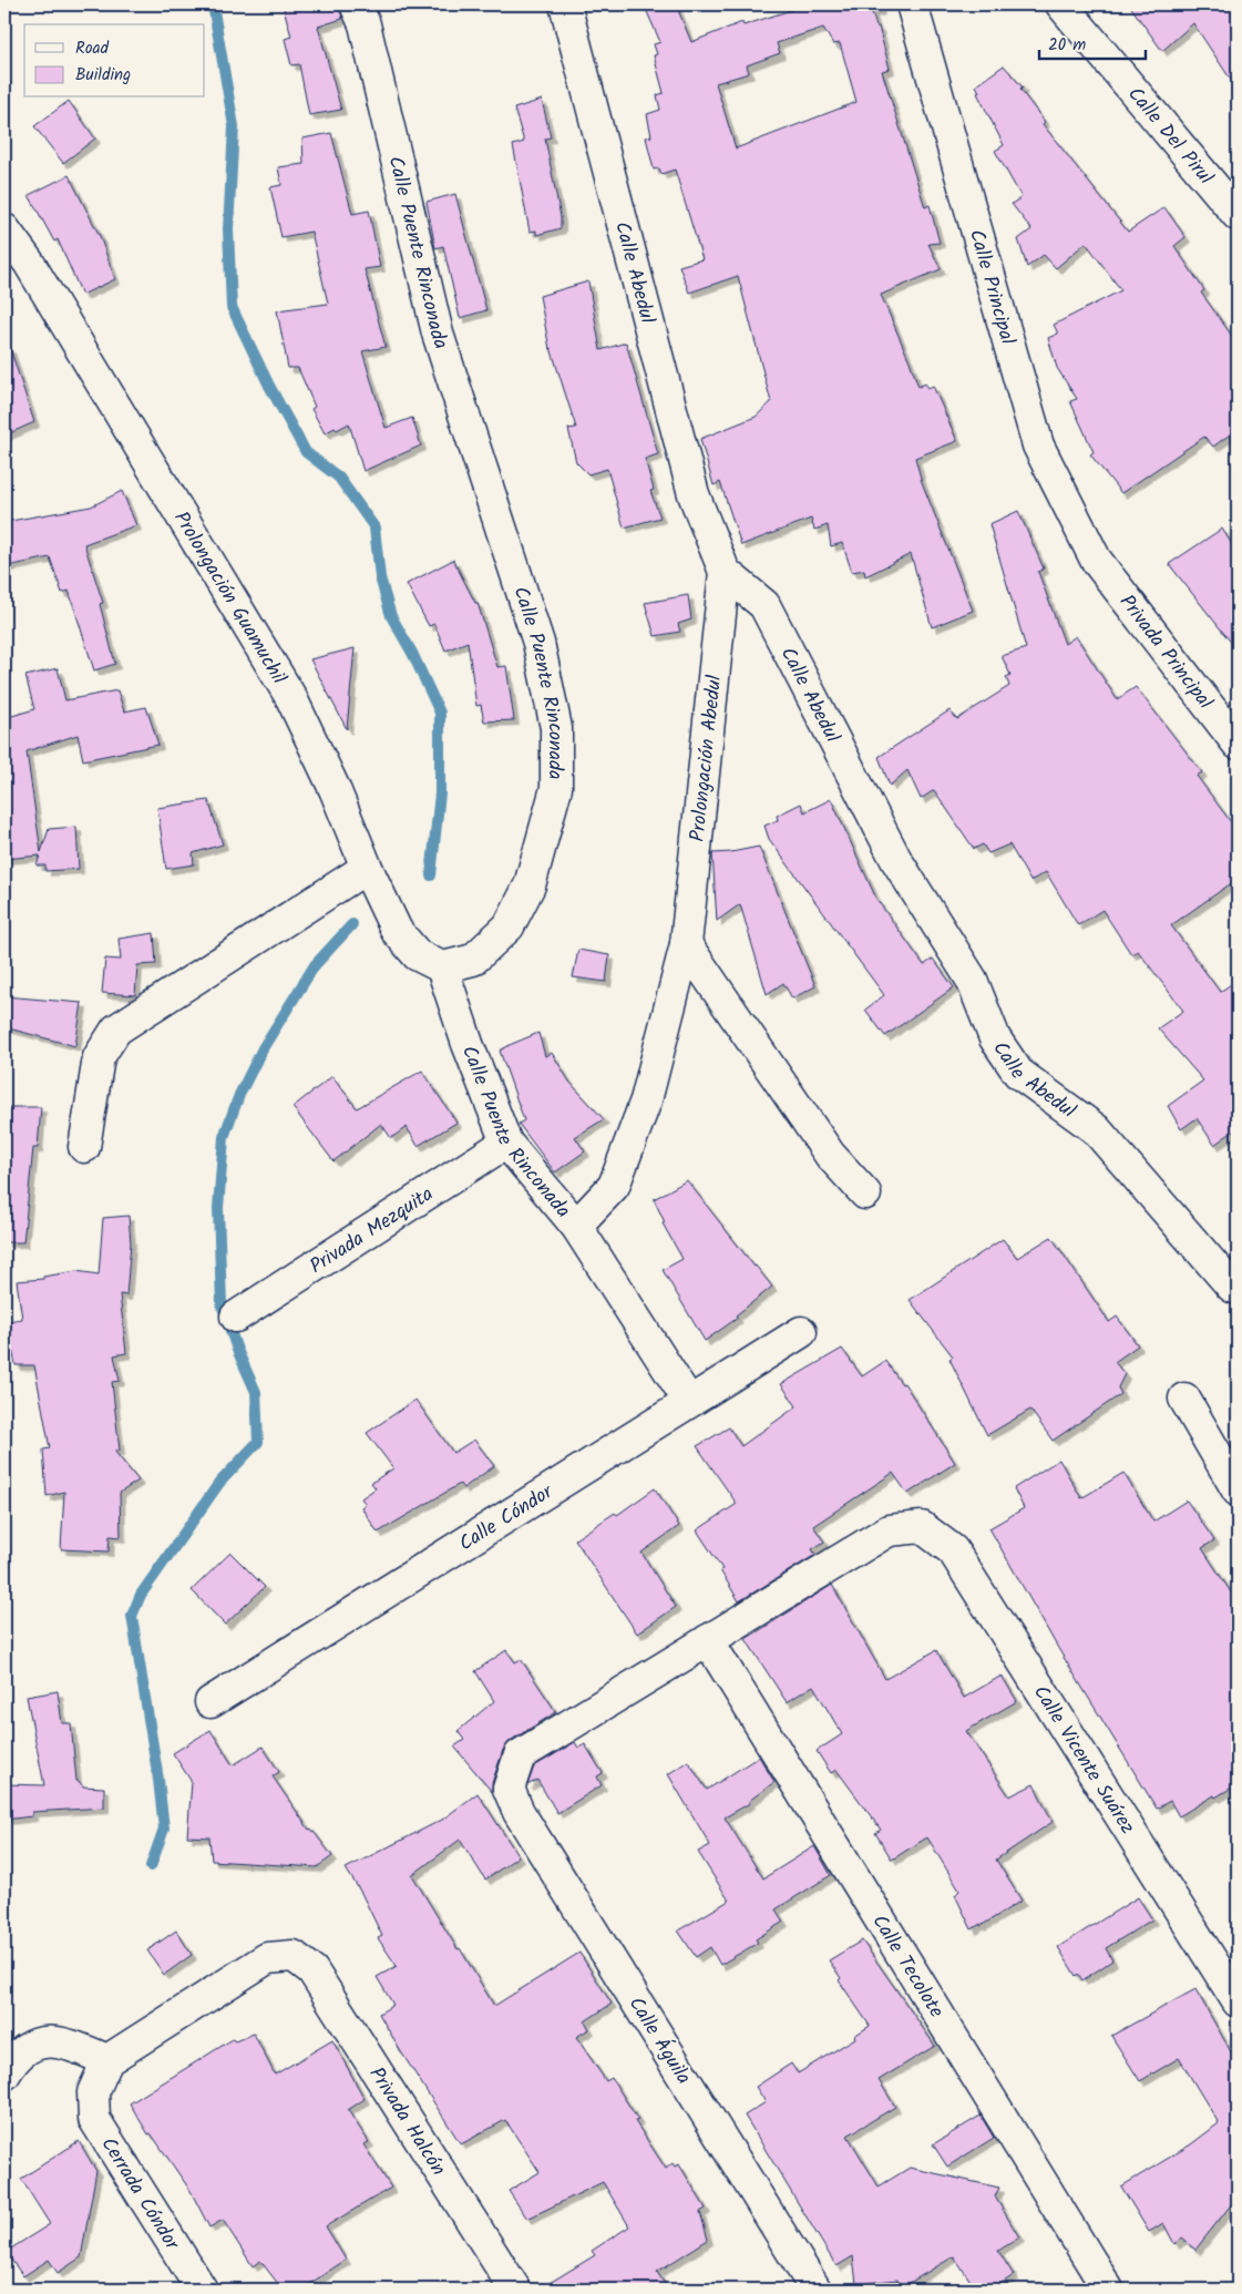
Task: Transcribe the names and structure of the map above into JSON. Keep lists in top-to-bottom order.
{
  "streets": {
    "street": [
      "Calle Del Pirul",
      "Calle Puente Rinconada",
      "Calle Abedul",
      "Calle Principal",
      "Prolongación Guamuchil",
      "Privada Principal",
      "Prolongación Abedul",
      "Privada Mezquita",
      "Calle Cóndor",
      "Calle Vicente Suárez",
      "Calle Tecolote",
      "Calle Águila",
      "Privada Halcón",
      "Cerrada Cóndor"
    ]
  },
  "crossings": [
    ["Calle Puente Rinconada", "Prolongación Guamuchil"],
    ["Calle Puente Rinconada", "Prolongación Abedul"],
    ["Calle Puente Rinconada", "Privada Mezquita"],
    ["Calle Puente Rinconada", "Calle Cóndor"],
    ["Calle Abedul", "Prolongación Abedul"],
    ["Calle Principal", "Privada Principal"],
    ["Calle Vicente Suárez", "Calle Tecolote"],
    ["Calle Vicente Suárez", "Calle Águila"],
    ["Calle Tecolote", "Calle Águila"],
    ["Privada Halcón", "Cerrada Cóndor"]
  ],
  "legend": ["Road", "Building"],
  "scale_bar": "20 m"
}
